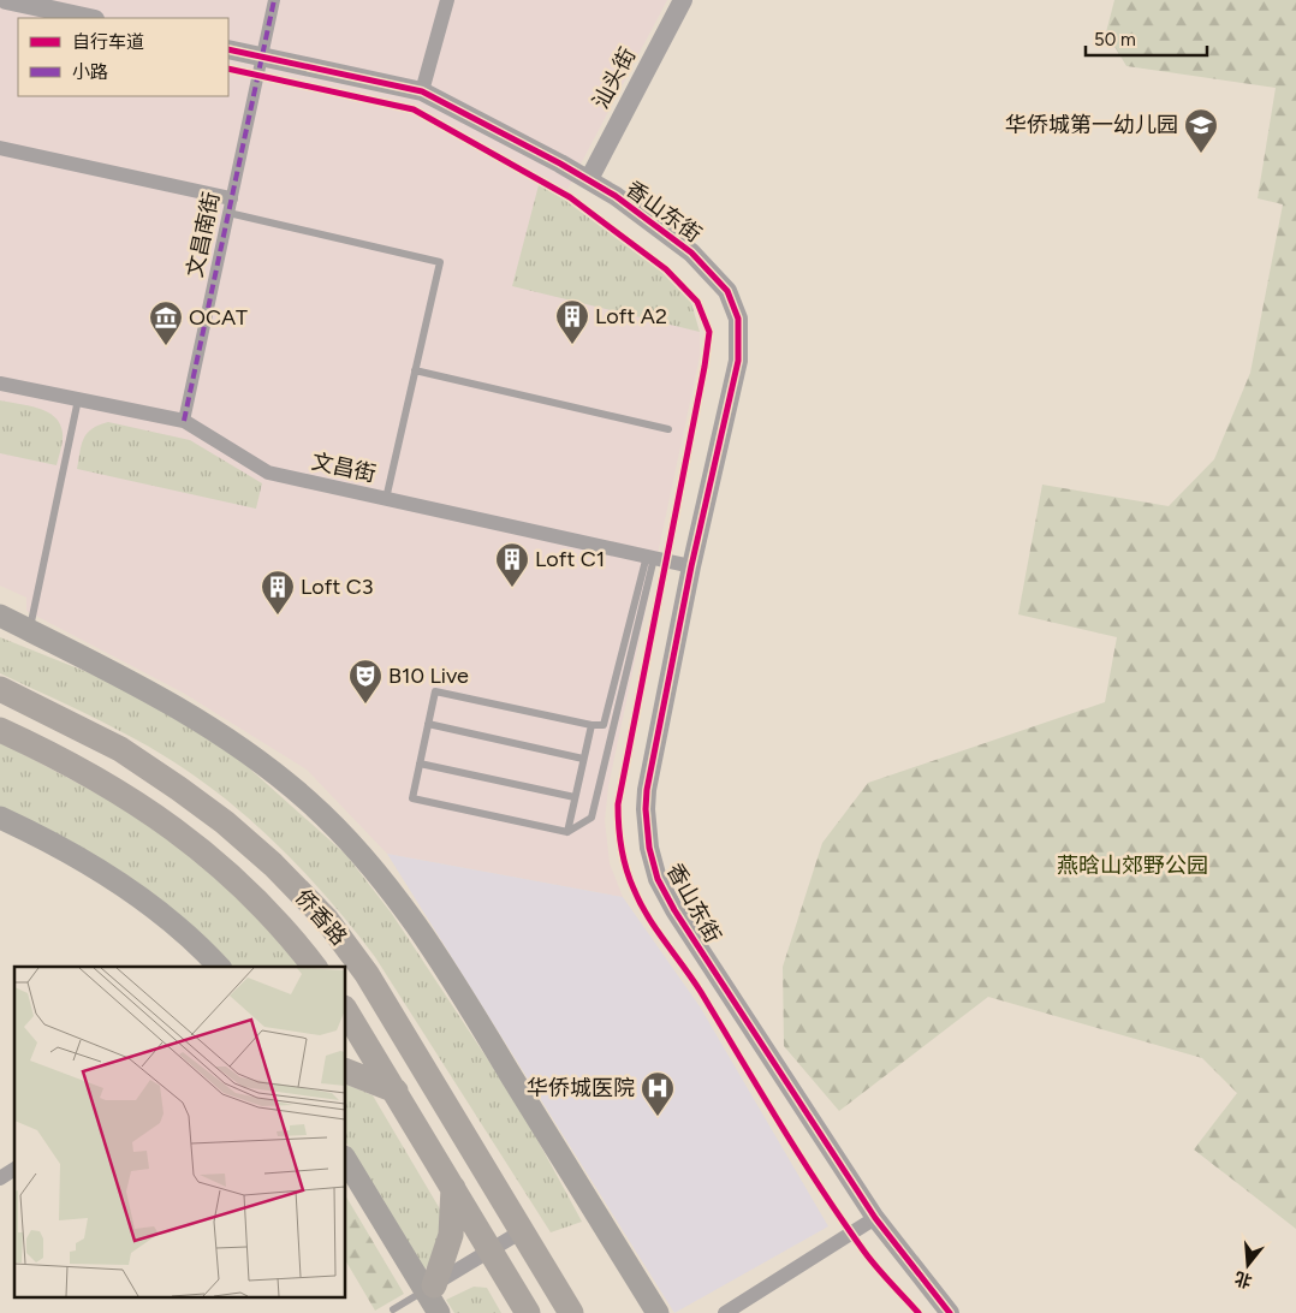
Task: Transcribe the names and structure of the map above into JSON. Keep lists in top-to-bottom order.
{
  "streets": {
    "main road": ["侨香路"],
    "street": [
      "汕头街",
      "香山东街",
      "文昌南街",
      "文昌街"
    ]
  },
  "crossings": [
    ["汕头街", "香山东街"],
    ["香山东街", "文昌南街"],
    ["香山东街", "文昌街"],
    ["文昌南街", "文昌街"]
  ],
  "parks": ["燕晗山郊野公园"],
  "places": {
    "school or university": ["华侨城第一幼儿园"],
    "building": ["Loft A2", "Loft C1", "Loft C3"],
    "museum": ["OCAT"],
    "theatre": ["B10 Live"],
    "hospital": ["华侨城医院"]
  },
  "legend": ["自行车道", "小路"],
  "scale_bar": "50 m",
  "north": "bottom"
}
